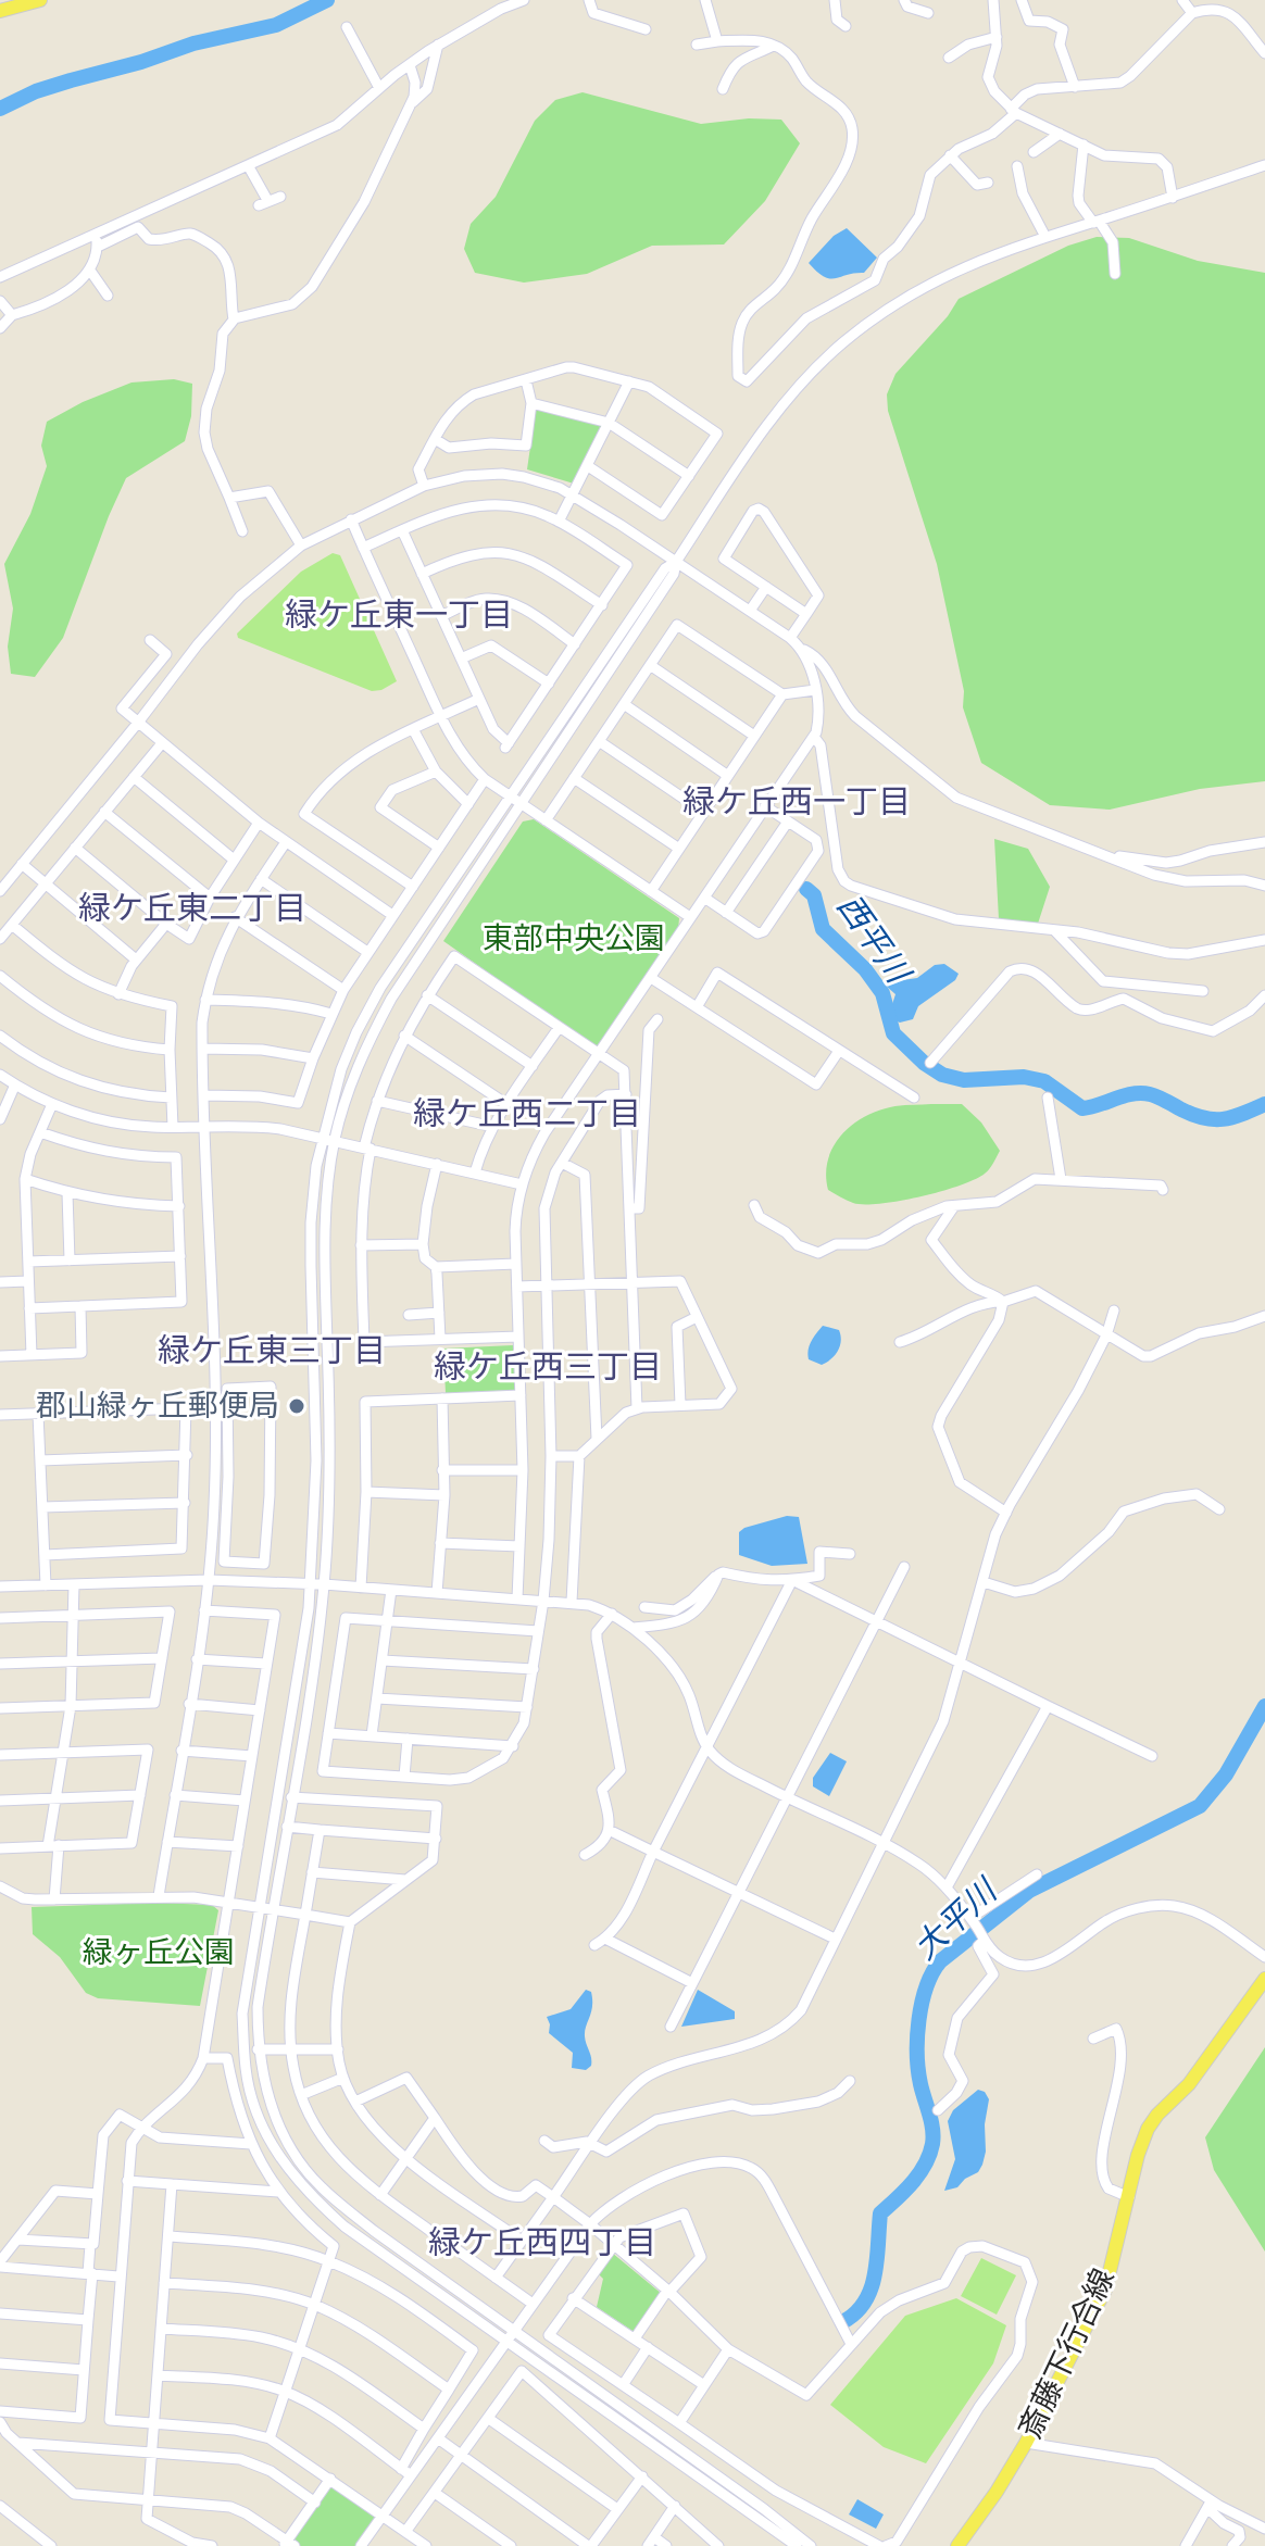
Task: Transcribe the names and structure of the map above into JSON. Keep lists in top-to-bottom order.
{
  "streets": {
    "main road": ["斎藤下行合線"]
  },
  "districts": [
    "緑ケ丘東一丁目",
    "緑ケ丘西一丁目",
    "緑ケ丘東二丁目",
    "緑ケ丘西二丁目",
    "緑ケ丘東三丁目",
    "緑ケ丘西三丁目",
    "緑ケ丘西四丁目"
  ],
  "water": ["西平川", "大平川"],
  "parks": ["東部中央公園", "緑ヶ丘公園"],
  "places": ["郡山緑ヶ丘郵便局"]
}
